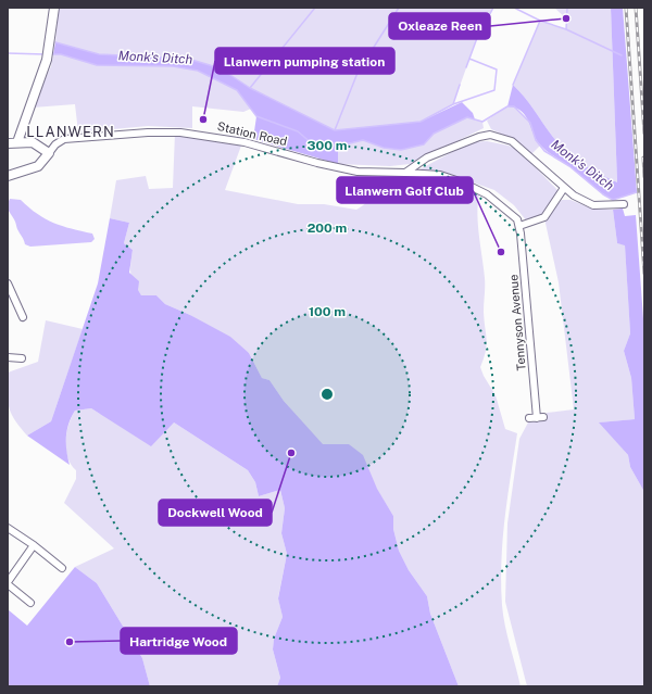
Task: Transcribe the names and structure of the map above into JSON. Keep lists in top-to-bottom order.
{
  "streets": {
    "street": ["Station Road", "Tennyson Avenue"]
  },
  "districts": ["LLANWERN"],
  "water": ["Monk's Ditch"],
  "places": [
    "Oxleaze Reen",
    "Llanwern pumping station",
    "Llanwern Golf Club",
    "Dockwell Wood",
    "Hartridge Wood"
  ],
  "rings": ["300 m", "200 m", "100 m"]
}
